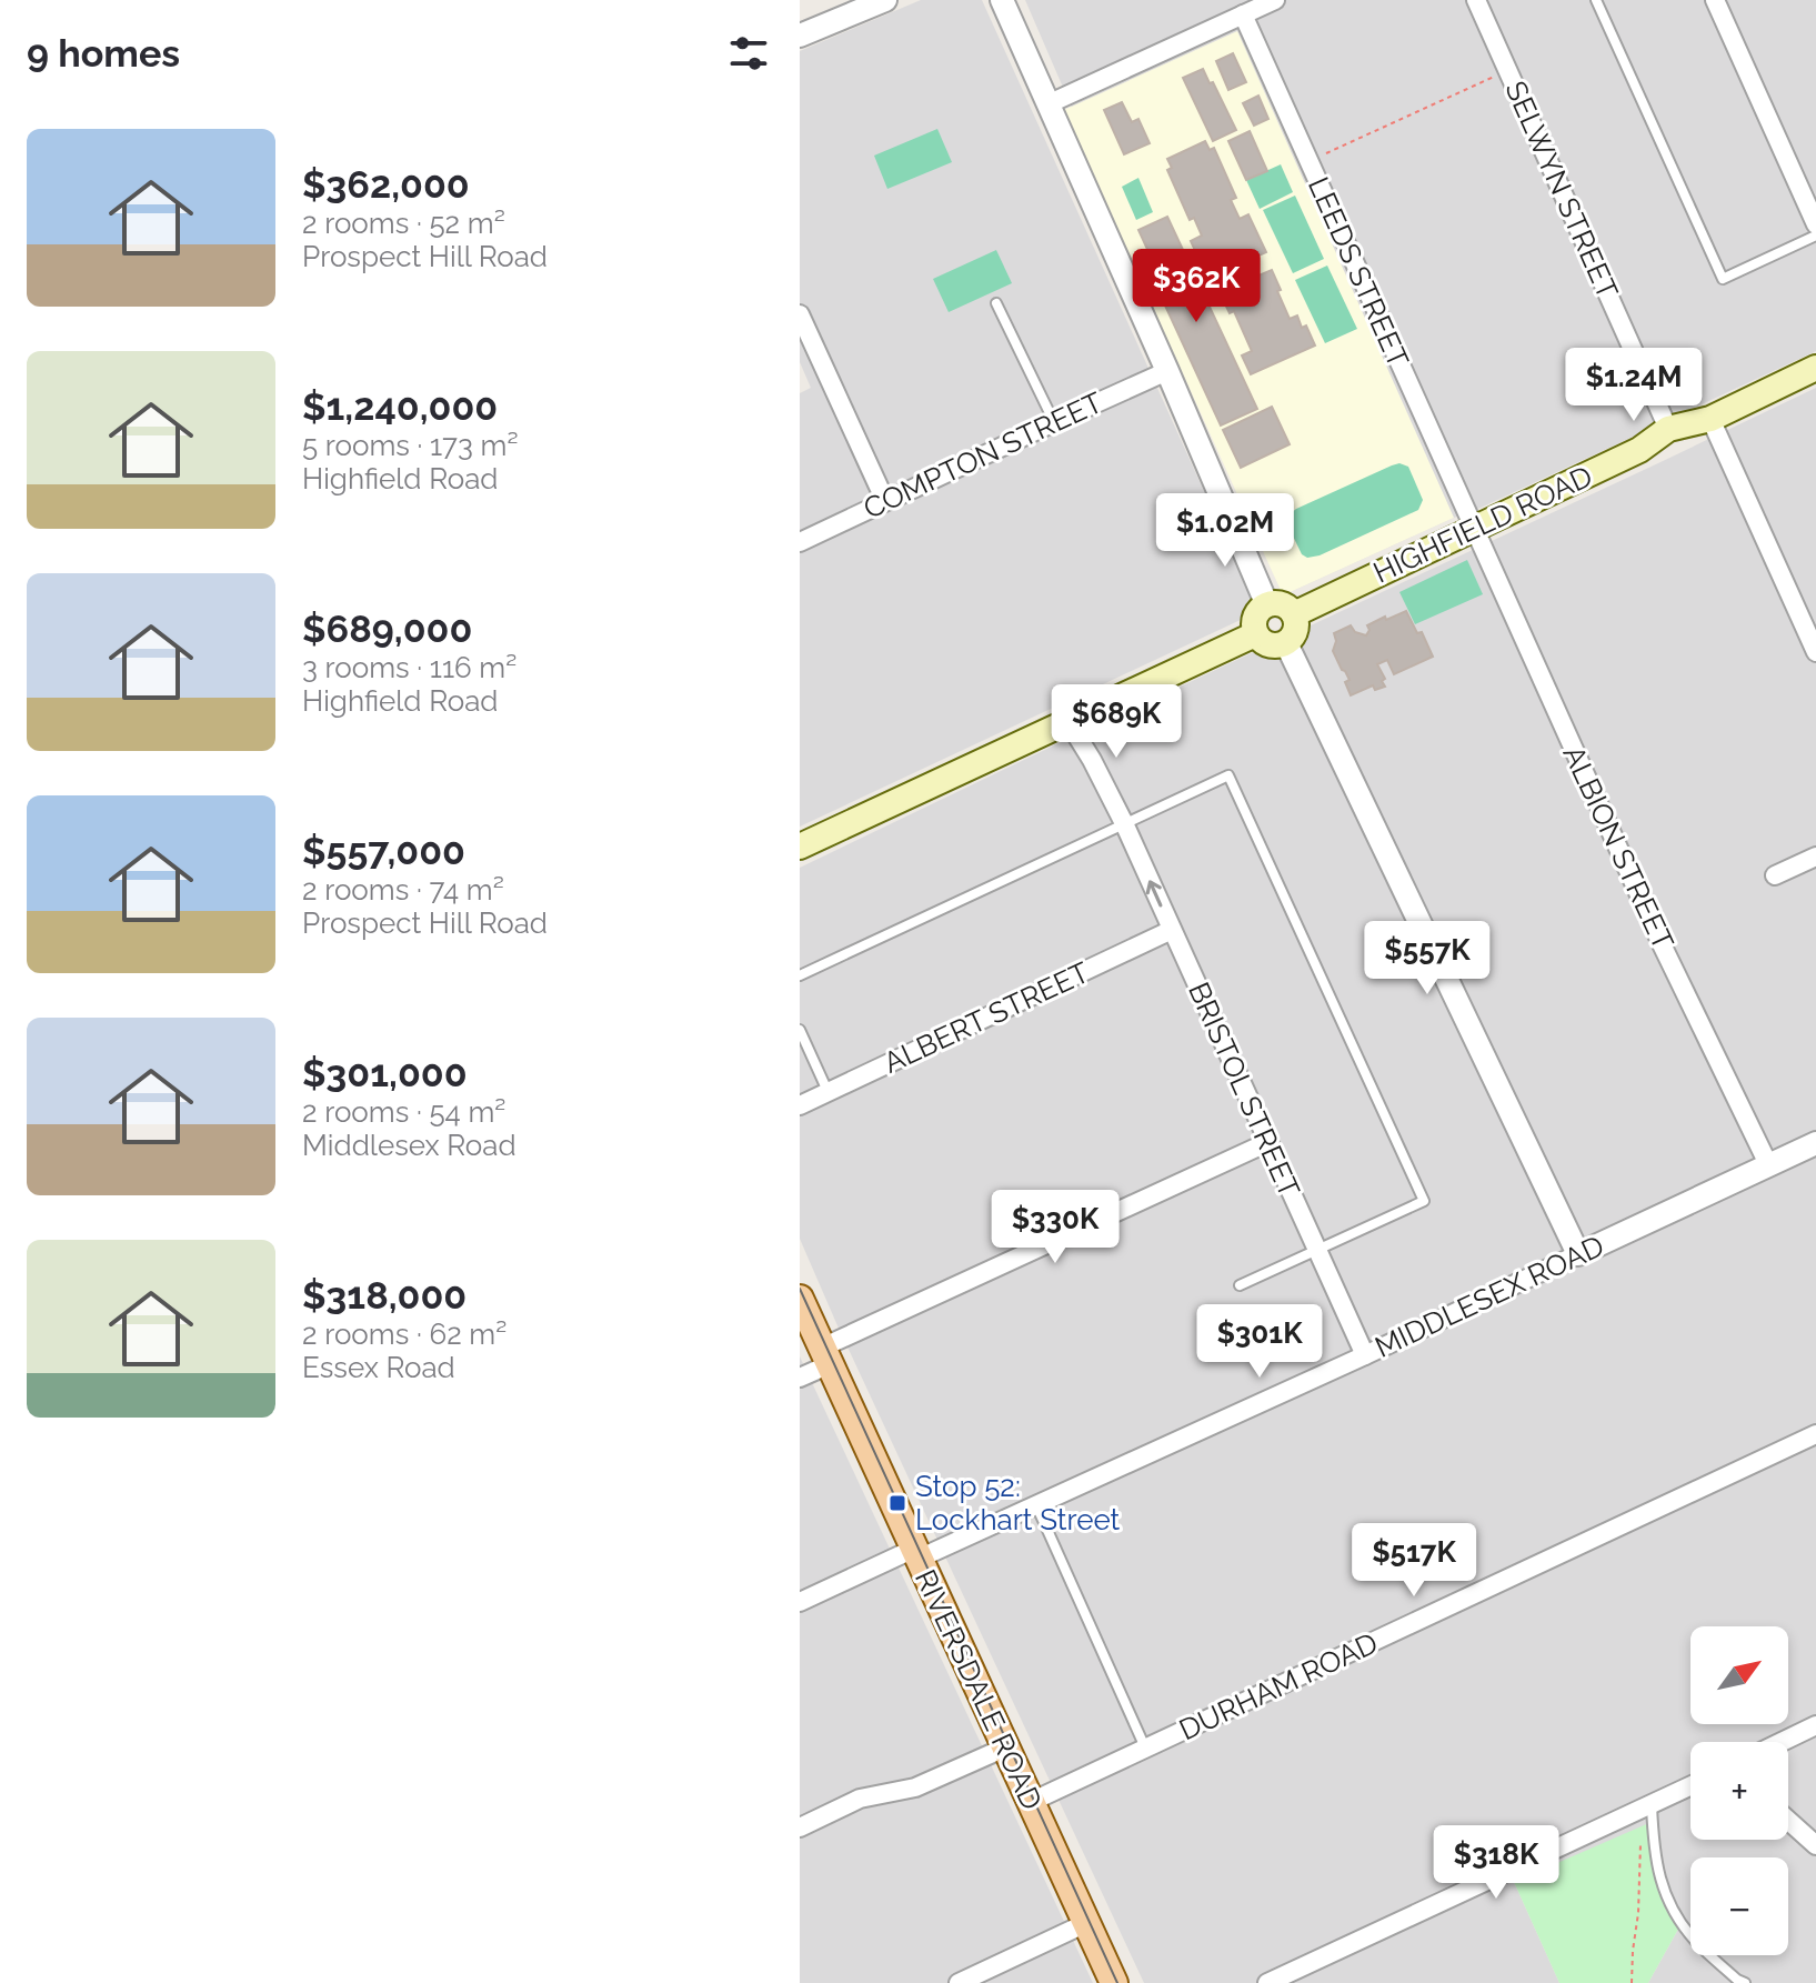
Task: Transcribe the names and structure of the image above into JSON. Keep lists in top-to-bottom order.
{
  "streets": {
    "main road": ["HIGHFIELD ROAD", "RIVERSDALE ROAD"],
    "street": [
      "SELWYN STREET",
      "LEEDS STREET",
      "COMPTON STREET",
      "ALBION STREET",
      "ALBERT STREET",
      "BRISTOL STREET",
      "MIDDLESEX ROAD",
      "DURHAM ROAD"
    ]
  },
  "crossings": [
    ["SELWYN STREET", "HIGHFIELD ROAD"],
    ["LEEDS STREET", "HIGHFIELD ROAD"],
    ["LEEDS STREET", "ALBION STREET"],
    ["HIGHFIELD ROAD", "ALBION STREET"],
    ["ALBION STREET", "MIDDLESEX ROAD"],
    ["ALBERT STREET", "BRISTOL STREET"],
    ["BRISTOL STREET", "MIDDLESEX ROAD"],
    ["MIDDLESEX ROAD", "RIVERSDALE ROAD"],
    ["DURHAM ROAD", "RIVERSDALE ROAD"]
  ],
  "places": {
    "transit": ["Stop 52: Lockhart Street"]
  },
  "north": "top right",
  "page": {
    "heading": "9 homes",
    "list": [
      {
        "name": "$362,000",
        "note": "2 rooms · 52 m² · Prospect Hill Road"
      },
      {
        "name": "$1,240,000",
        "note": "5 rooms · 173 m² · Highfield Road"
      },
      {
        "name": "$689,000",
        "note": "3 rooms · 116 m² · Highfield Road"
      },
      {
        "name": "$557,000",
        "note": "2 rooms · 74 m² · Prospect Hill Road"
      },
      {
        "name": "$301,000",
        "note": "2 rooms · 54 m² · Middlesex Road"
      },
      {
        "name": "$318,000",
        "note": "2 rooms · 62 m² · Essex Road"
      }
    ],
    "price": [
      "$362K",
      "$1.24M",
      "$1.02M",
      "$689K",
      "$557K",
      "$330K",
      "$301K",
      "$517K",
      "$318K"
    ],
    "map_buttons": ["+", "−"]
  }
}
